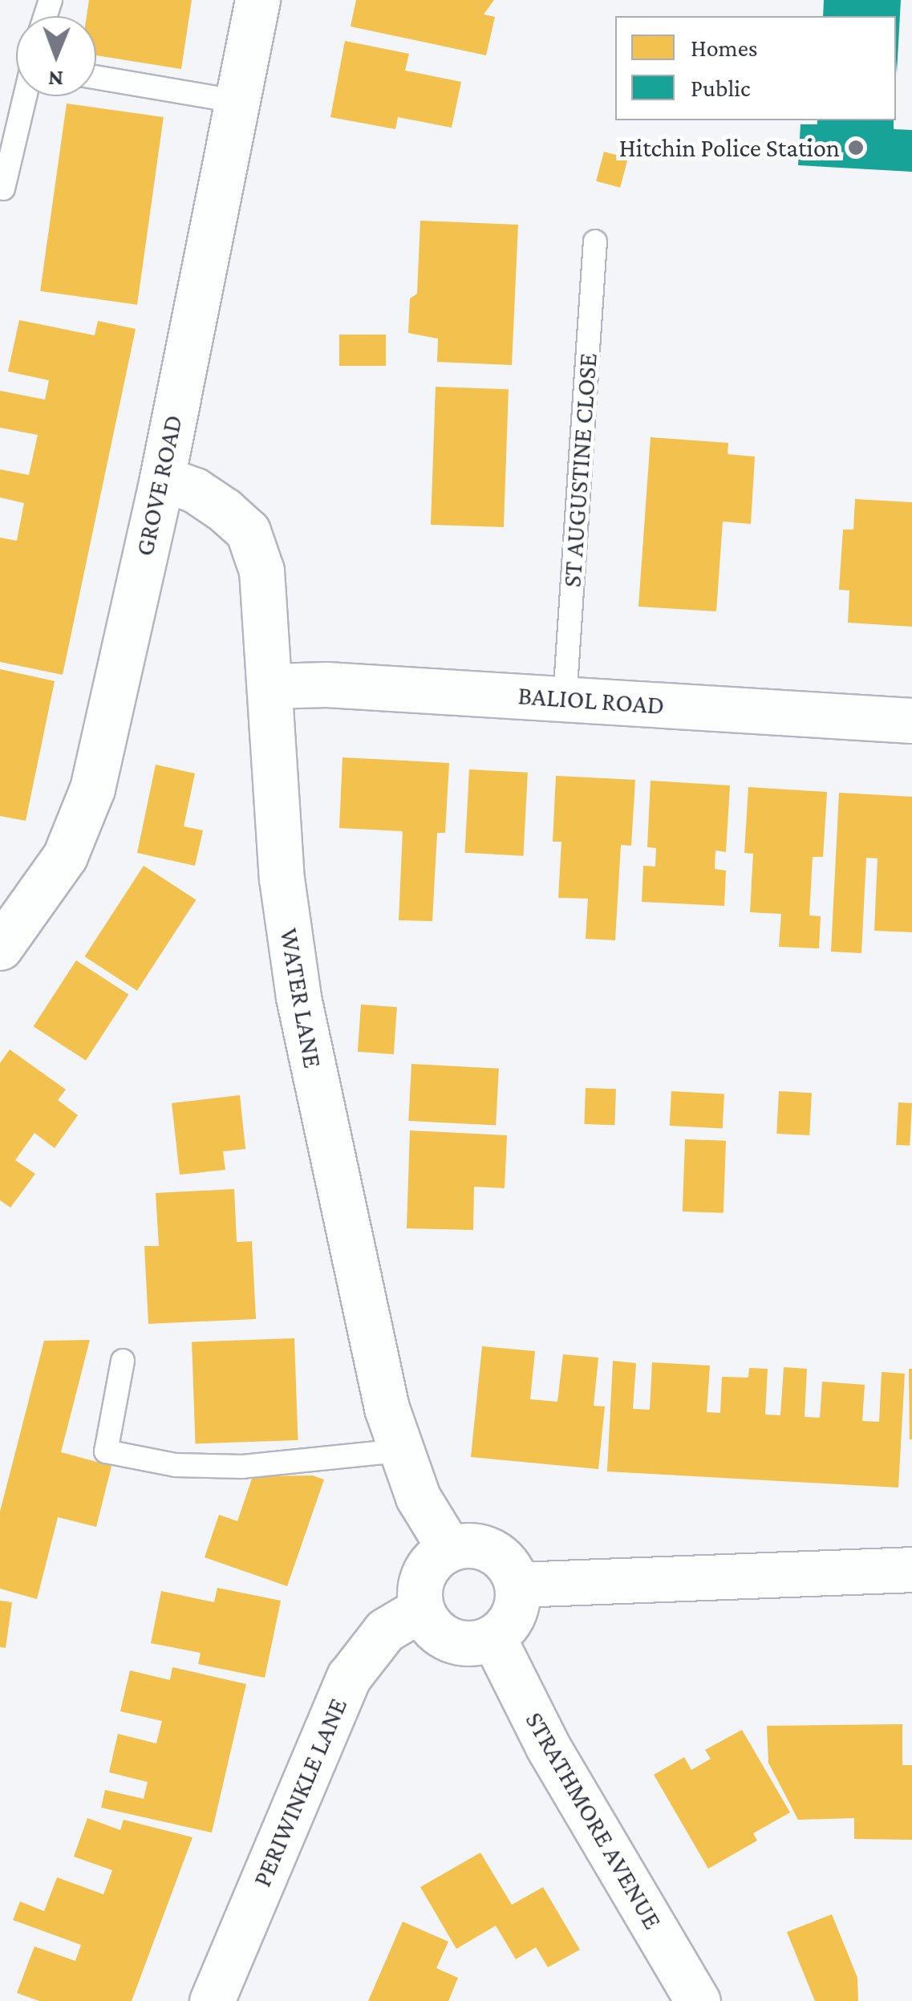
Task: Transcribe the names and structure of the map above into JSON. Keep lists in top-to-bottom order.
{
  "streets": {
    "street": [
      "GROVE ROAD",
      "BALIOL ROAD",
      "WATER LANE",
      "PERIWINKLE LANE",
      "STRATHMORE AVENUE"
    ],
    "lane": ["ST AUGUSTINE CLOSE"]
  },
  "crossings": [
    ["ST AUGUSTINE CLOSE", "BALIOL ROAD"],
    ["GROVE ROAD", "WATER LANE"],
    ["BALIOL ROAD", "WATER LANE"],
    ["WATER LANE", "PERIWINKLE LANE"],
    ["WATER LANE", "STRATHMORE AVENUE"],
    ["PERIWINKLE LANE", "STRATHMORE AVENUE"]
  ],
  "places": ["Hitchin Police Station"],
  "legend": ["Homes", "Public"],
  "north": "bottom"
}
